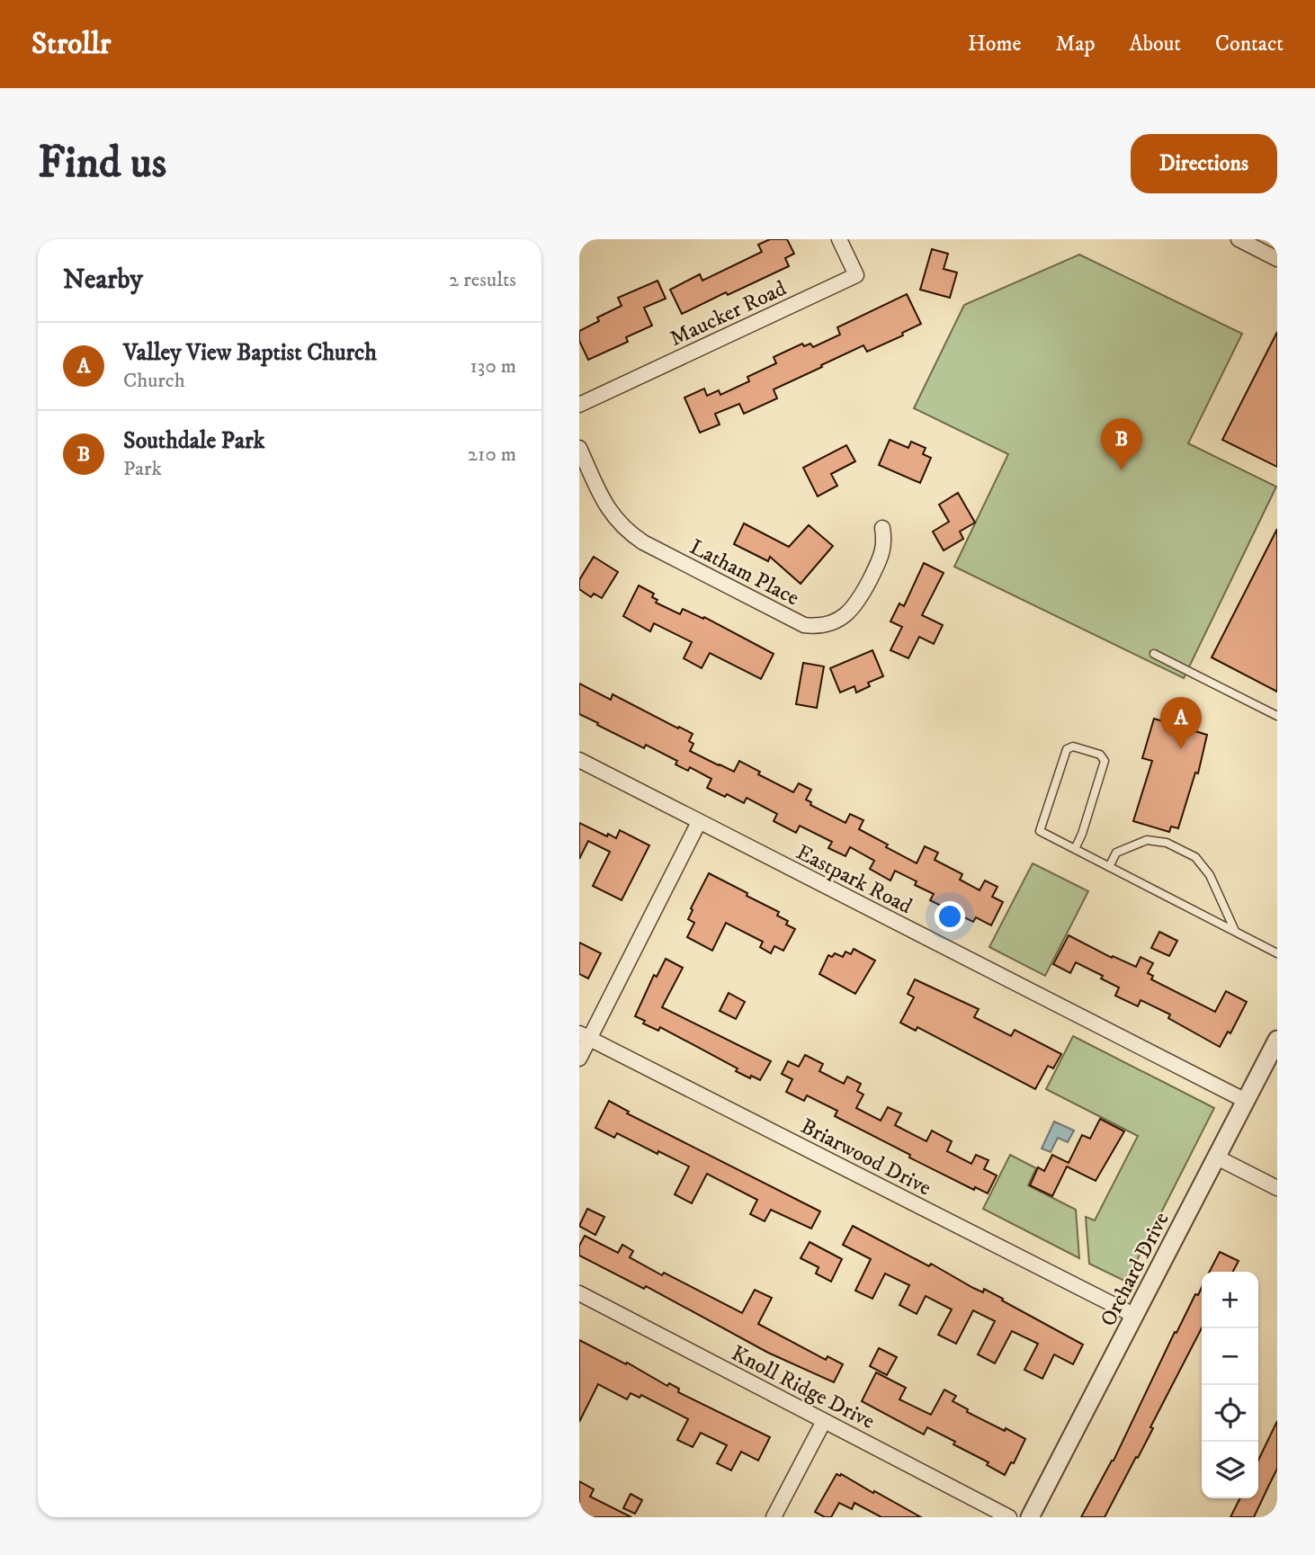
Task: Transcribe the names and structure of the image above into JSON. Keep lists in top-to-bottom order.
{
  "streets": {
    "street": [
      "Maucker Road",
      "Latham Place",
      "Eastpark Road",
      "Briarwood Drive",
      "Orchard Drive",
      "Knoll Ridge Drive"
    ]
  },
  "crossings": [
    ["Eastpark Road", "Orchard Drive"],
    ["Briarwood Drive", "Orchard Drive"]
  ],
  "page": {
    "header": "Strollr",
    "nav": [
      "Home",
      "Map",
      "About",
      "Contact"
    ],
    "buttons": "Directions",
    "title": "Find us",
    "heading": ["Nearby", "2 results"],
    "list": [
      {
        "mark": "A",
        "name": "Valley View Baptist Church",
        "note": "Church",
        "value": "130 m"
      },
      {
        "mark": "B",
        "name": "Southdale Park",
        "note": "Park",
        "value": "210 m"
      }
    ],
    "pins": ["B", "A"],
    "map_buttons": ["+", "−"]
  }
}
